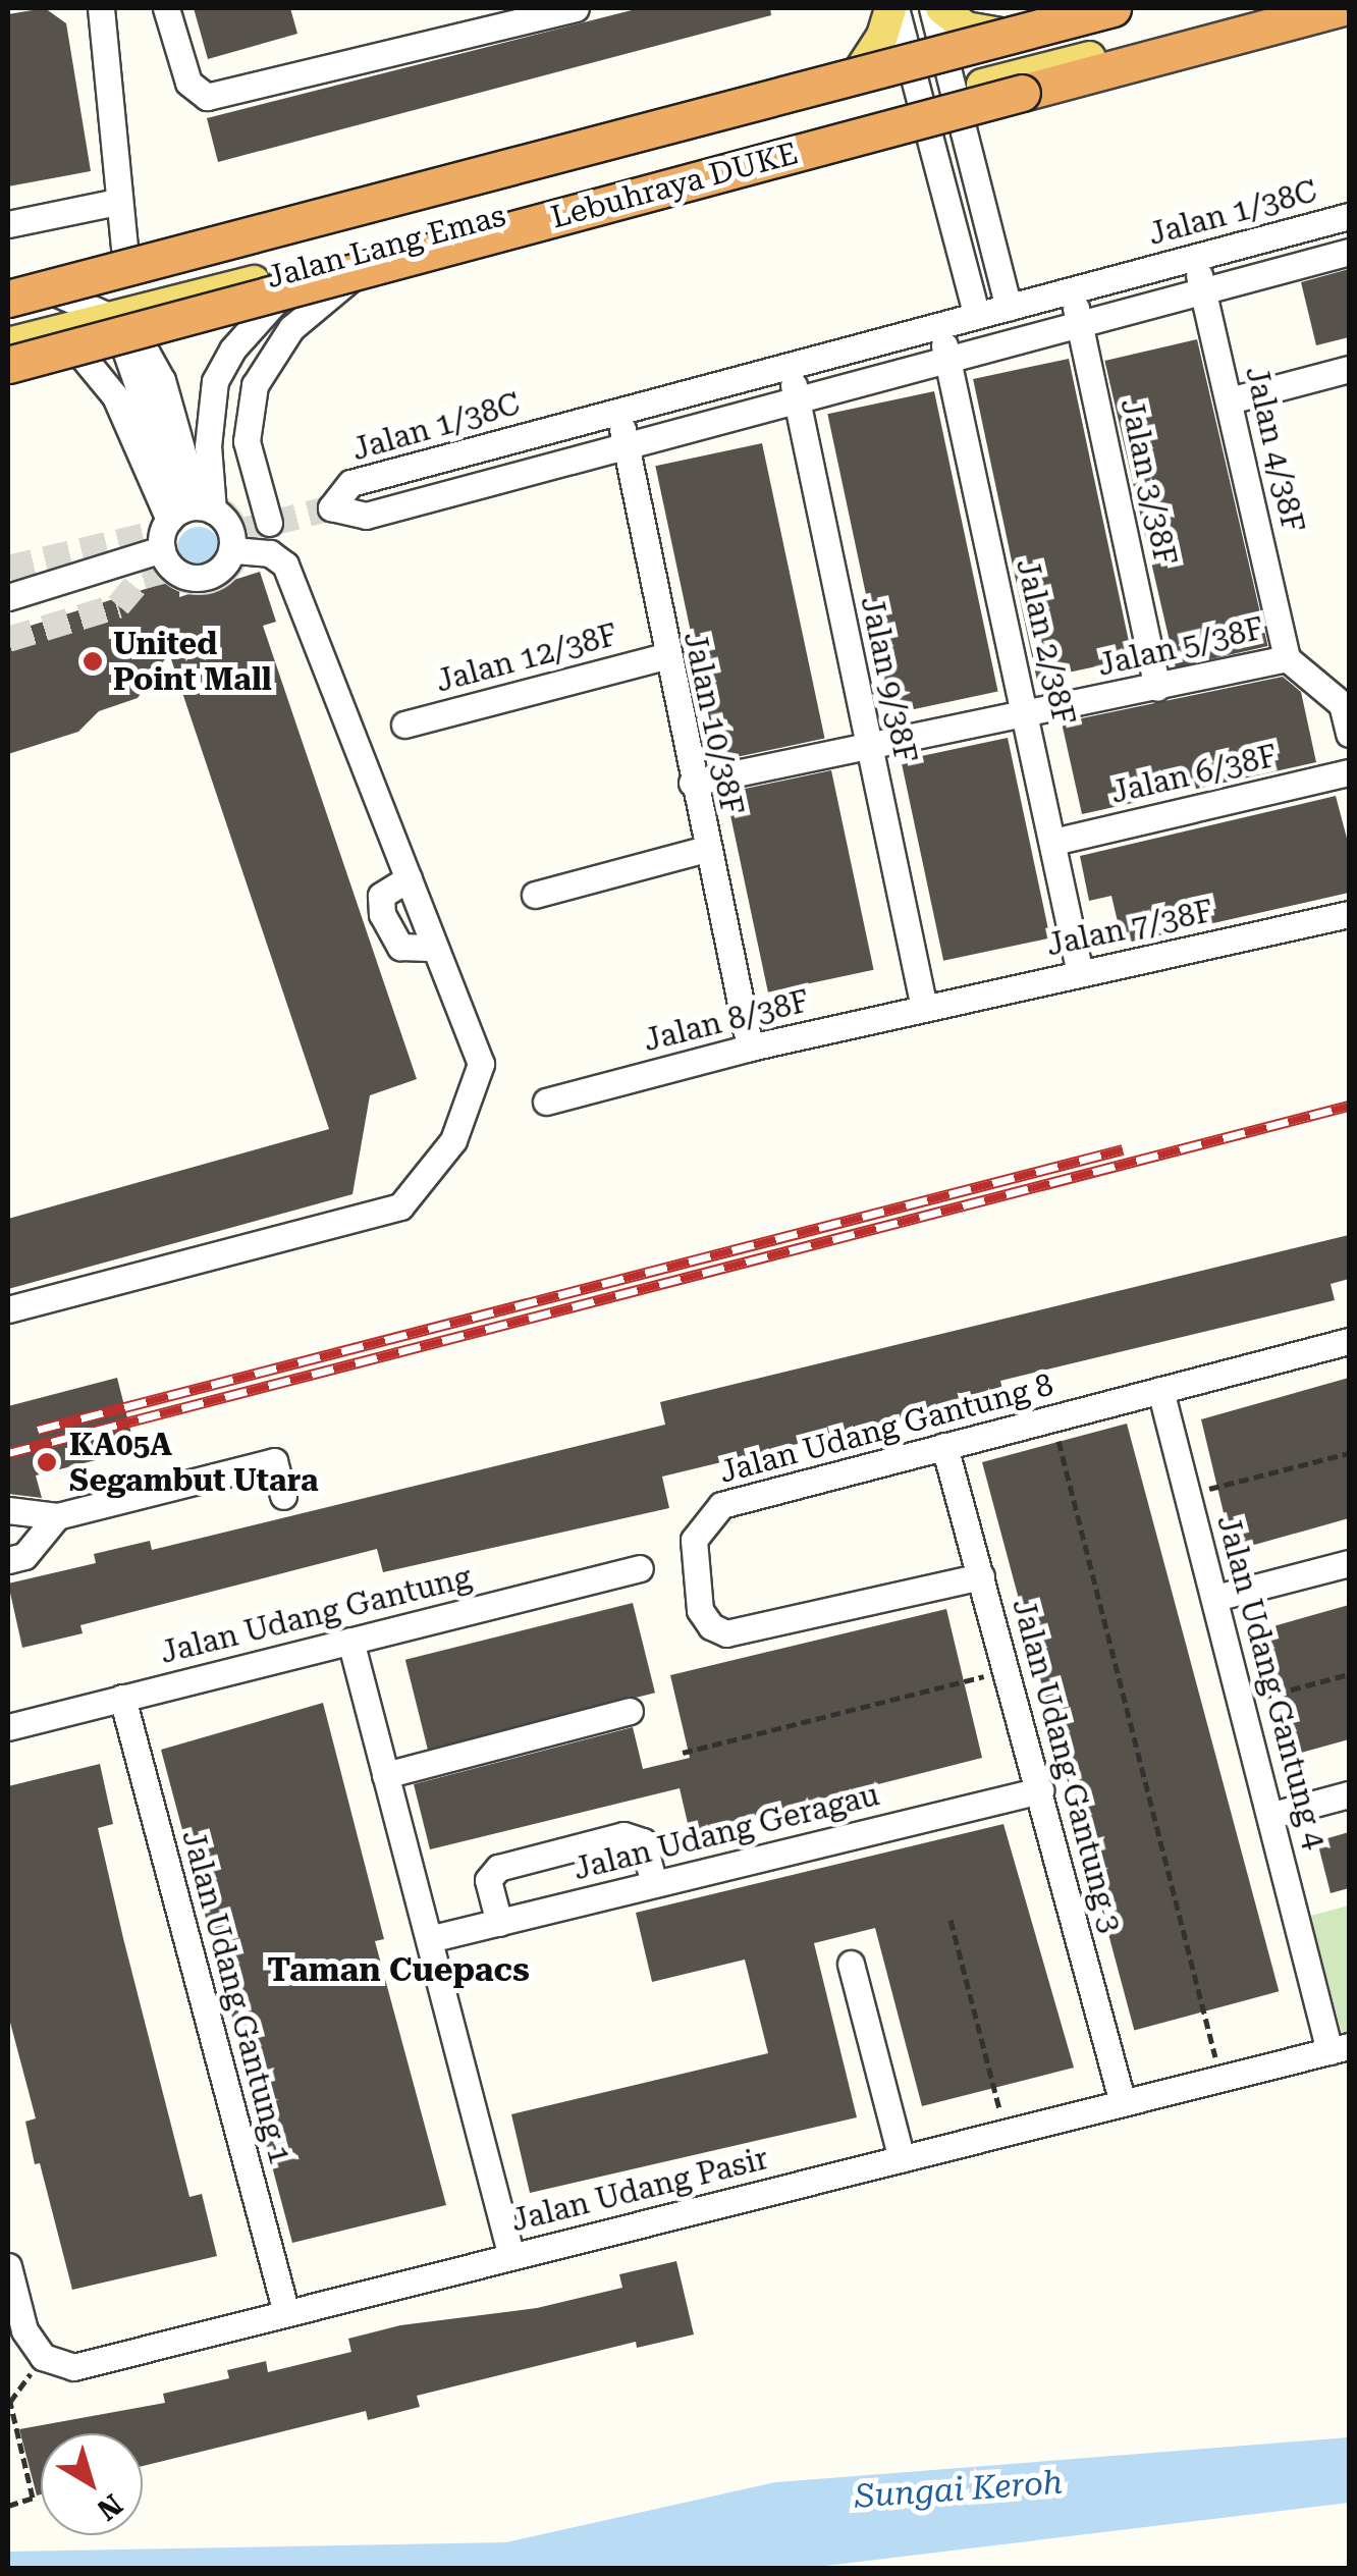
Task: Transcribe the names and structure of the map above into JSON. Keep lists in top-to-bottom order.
{
  "streets": {
    "highway": ["Lebuhraya DUKE"],
    "main road": ["Jalan Lang Emas"],
    "street": [
      "Jalan 1/38C",
      "Jalan 4/38F",
      "Jalan 3/38F",
      "Jalan 2/38F",
      "Jalan 5/38F",
      "Jalan 12/38F",
      "Jalan 9/38F",
      "Jalan 10/38F",
      "Jalan 6/38F",
      "Jalan 7/38F",
      "Jalan 8/38F",
      "Jalan Udang Gantung 8",
      "Jalan Udang Gantung",
      "Jalan Udang Gantung 4",
      "Jalan Udang Gantung 3",
      "Jalan Udang Geragau",
      "Jalan Udang Gantung 1",
      "Jalan Udang Pasir"
    ]
  },
  "crossings": [
    ["Lebuhraya DUKE", "Jalan Lang Emas"],
    ["Jalan 1/38C", "Jalan 4/38F"],
    ["Jalan 1/38C", "Jalan 3/38F"],
    ["Jalan 1/38C", "Jalan 2/38F"],
    ["Jalan 1/38C", "Jalan 9/38F"],
    ["Jalan 1/38C", "Jalan 10/38F"],
    ["Jalan 4/38F", "Jalan 5/38F"],
    ["Jalan 3/38F", "Jalan 5/38F"],
    ["Jalan 2/38F", "Jalan 5/38F"],
    ["Jalan 2/38F", "Jalan 6/38F"],
    ["Jalan 2/38F", "Jalan 7/38F"],
    ["Jalan 5/38F", "Jalan 9/38F"],
    ["Jalan 5/38F", "Jalan 10/38F"],
    ["Jalan 12/38F", "Jalan 10/38F"],
    ["Jalan 9/38F", "Jalan 7/38F"],
    ["Jalan 9/38F", "Jalan 8/38F"],
    ["Jalan 10/38F", "Jalan 8/38F"],
    ["Jalan 7/38F", "Jalan 8/38F"],
    ["Jalan Udang Gantung 8", "Jalan Udang Gantung 4"],
    ["Jalan Udang Gantung 8", "Jalan Udang Gantung 3"],
    ["Jalan Udang Gantung", "Jalan Udang Gantung 1"],
    ["Jalan Udang Gantung 4", "Jalan Udang Pasir"],
    ["Jalan Udang Gantung 3", "Jalan Udang Geragau"],
    ["Jalan Udang Gantung 3", "Jalan Udang Pasir"],
    ["Jalan Udang Gantung 1", "Jalan Udang Pasir"]
  ],
  "districts": ["Taman Cuepacs"],
  "water": ["Sungai Keroh"],
  "places": ["United Point Mall", "KA05A Segambut Utara"],
  "north": "bottom right"
}
